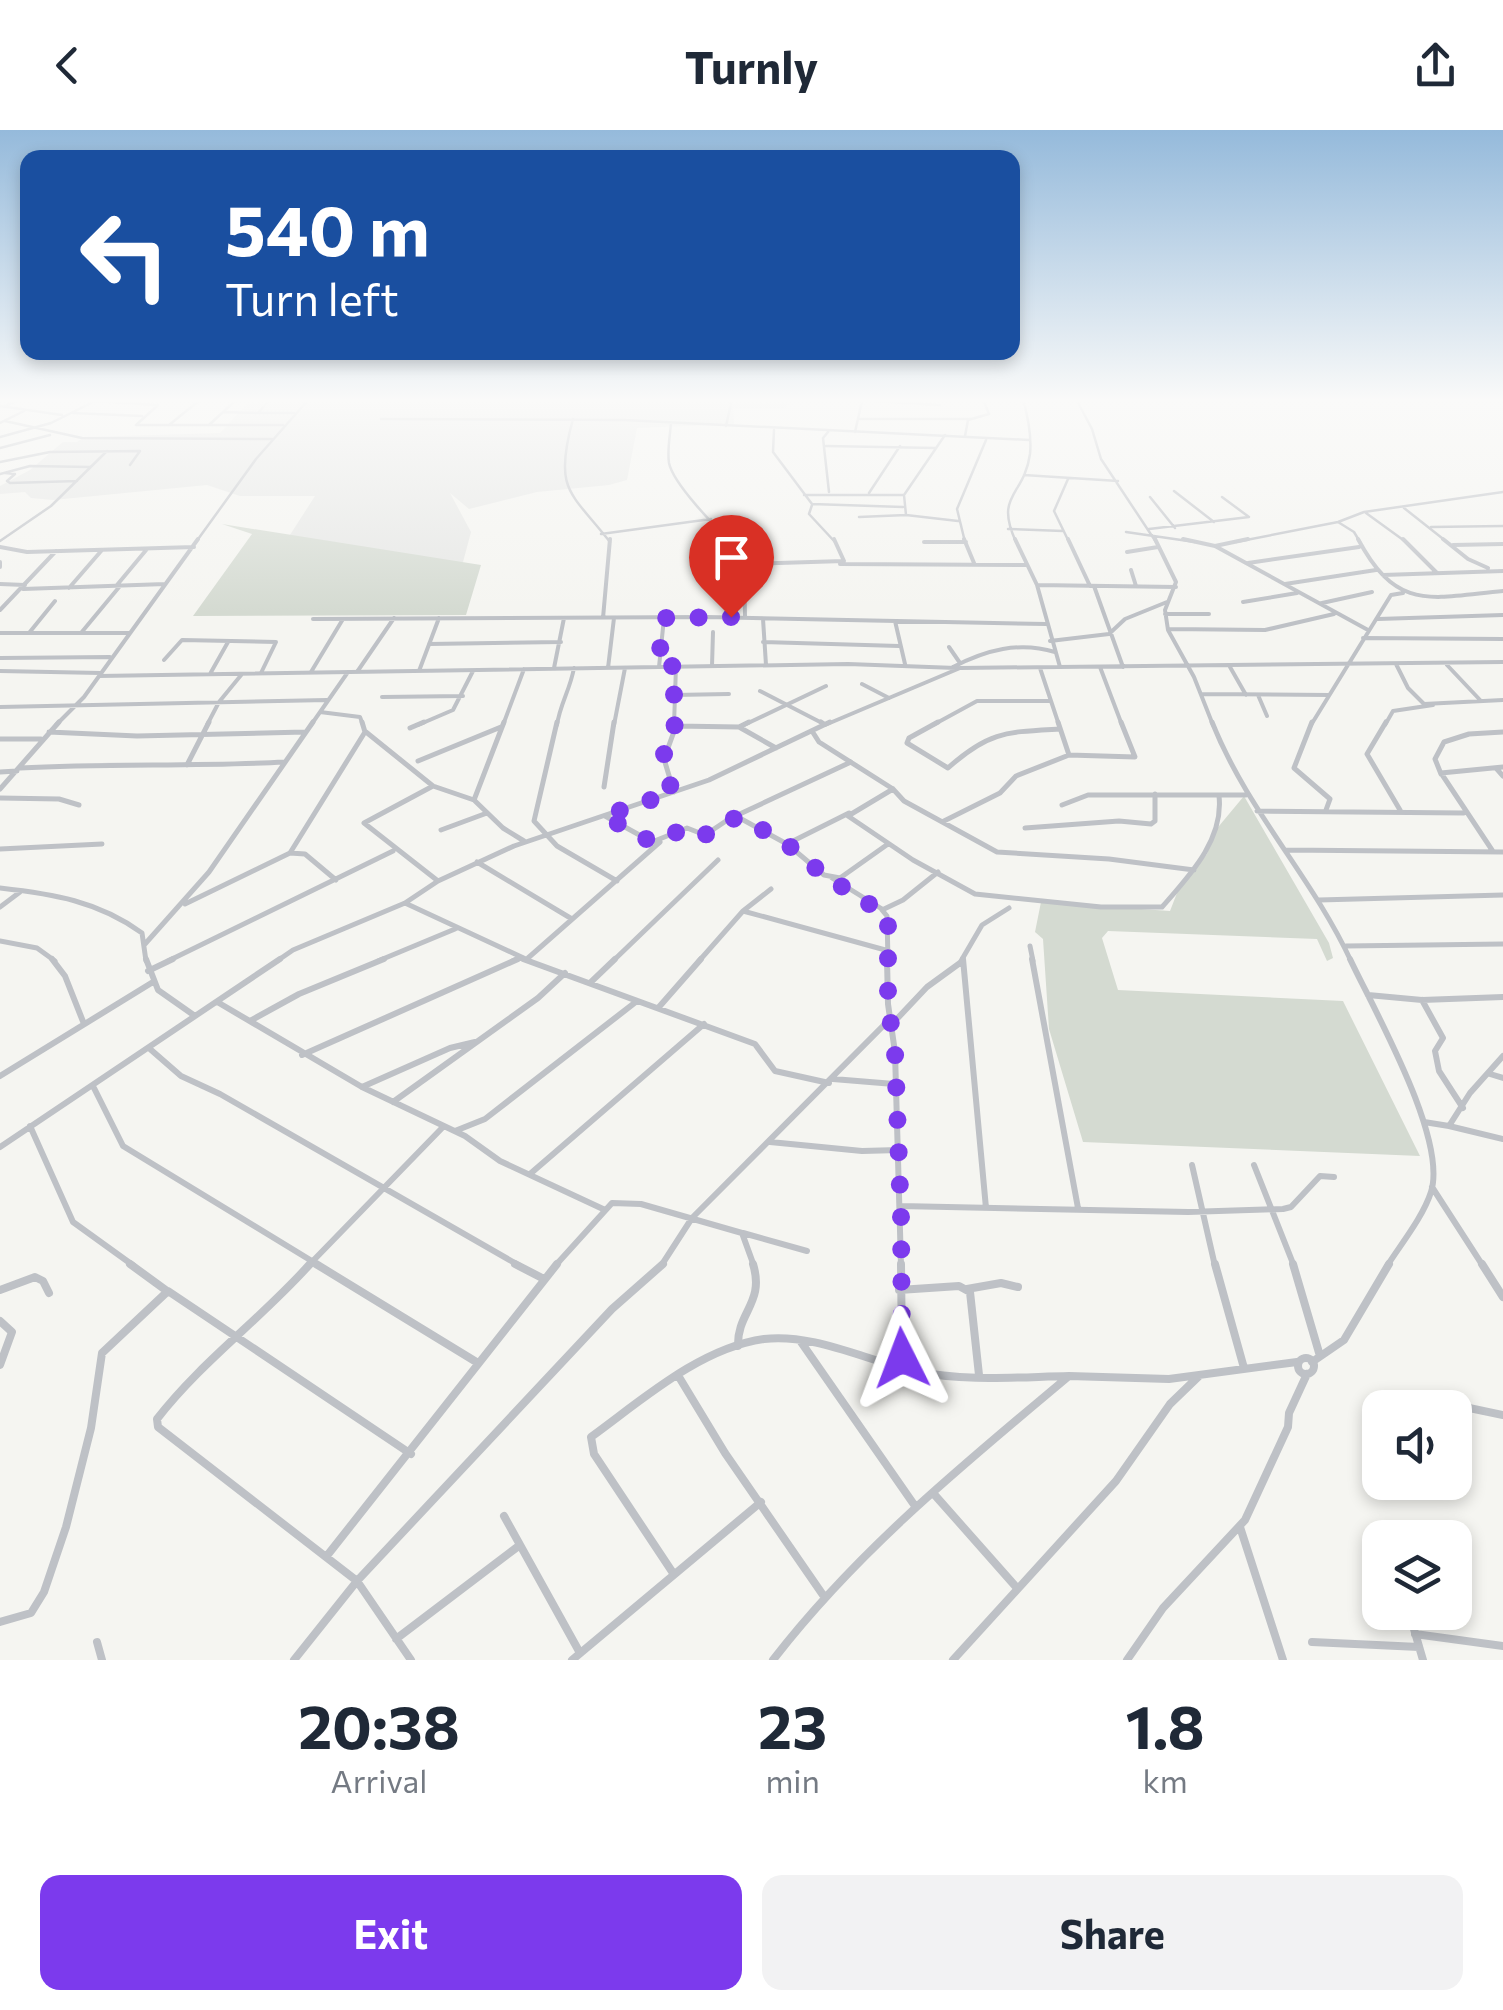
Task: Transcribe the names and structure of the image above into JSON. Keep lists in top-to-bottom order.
{
  "page": {
    "header": "Turnly",
    "turn": ["540 m", "Turn left"],
    "eta": [
      "20:38",
      "Arrival",
      "23",
      "min",
      "1.8",
      "km"
    ],
    "buttons": ["Exit", "Share"]
  }
}
